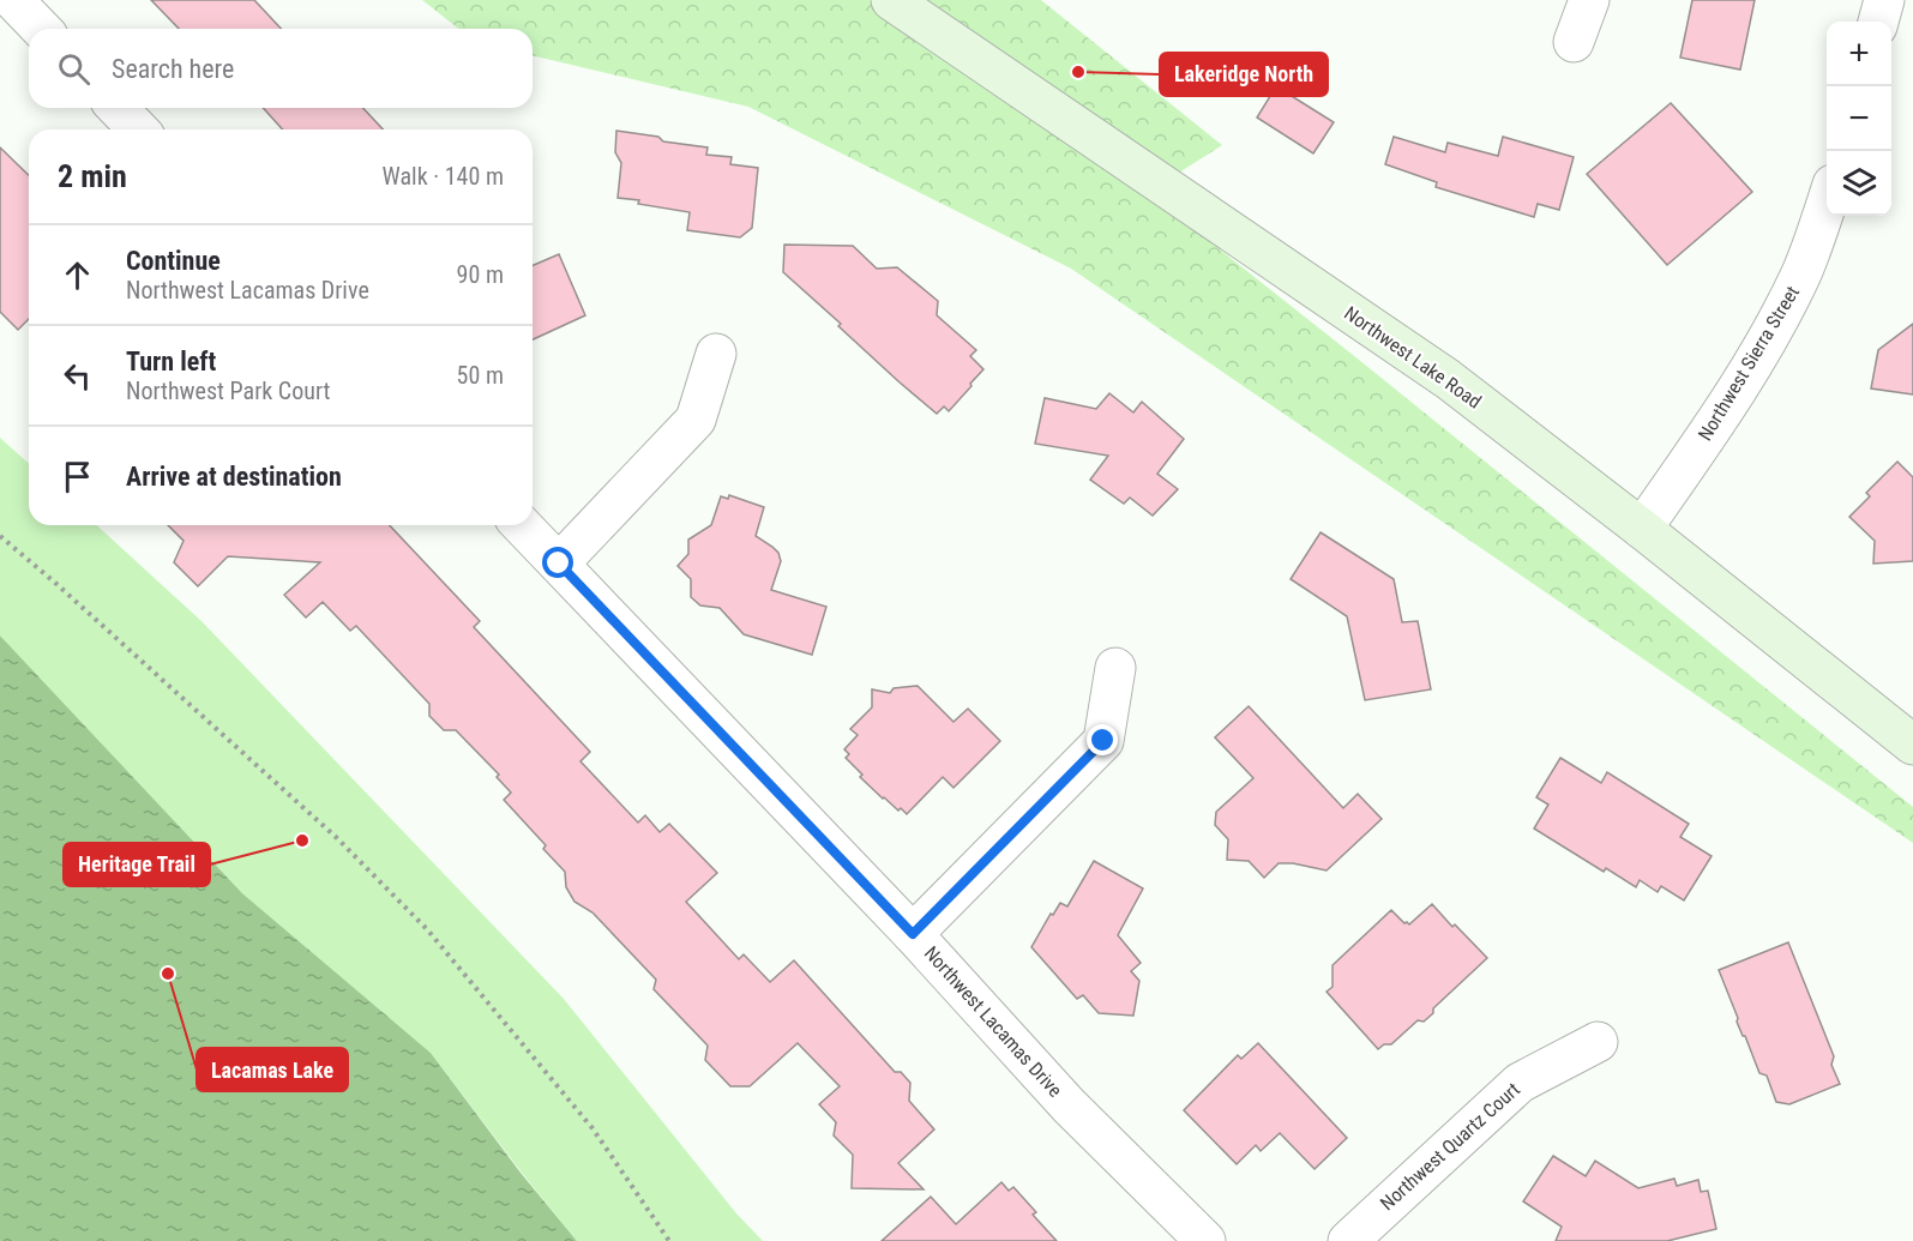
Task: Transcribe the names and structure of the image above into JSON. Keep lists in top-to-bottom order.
{
  "streets": {
    "main road": ["Northwest Lake Road"],
    "street": ["Northwest Sierra Street", "Northwest Lacamas Drive", "Northwest Quartz Court"]
  },
  "crossings": [
    ["Northwest Lake Road", "Northwest Sierra Street"]
  ],
  "places": ["Lakeridge North", "Heritage Trail", "Lacamas Lake"],
  "page": {
    "map_buttons": ["+", "−"],
    "search": "Search here",
    "heading": ["2 min", "Walk · 140 m"],
    "list": [
      ["Continue", "Northwest Lacamas Drive", "90 m"],
      ["Turn left", "Northwest Park Court", "50 m"],
      "Arrive at destination"
    ]
  }
}
